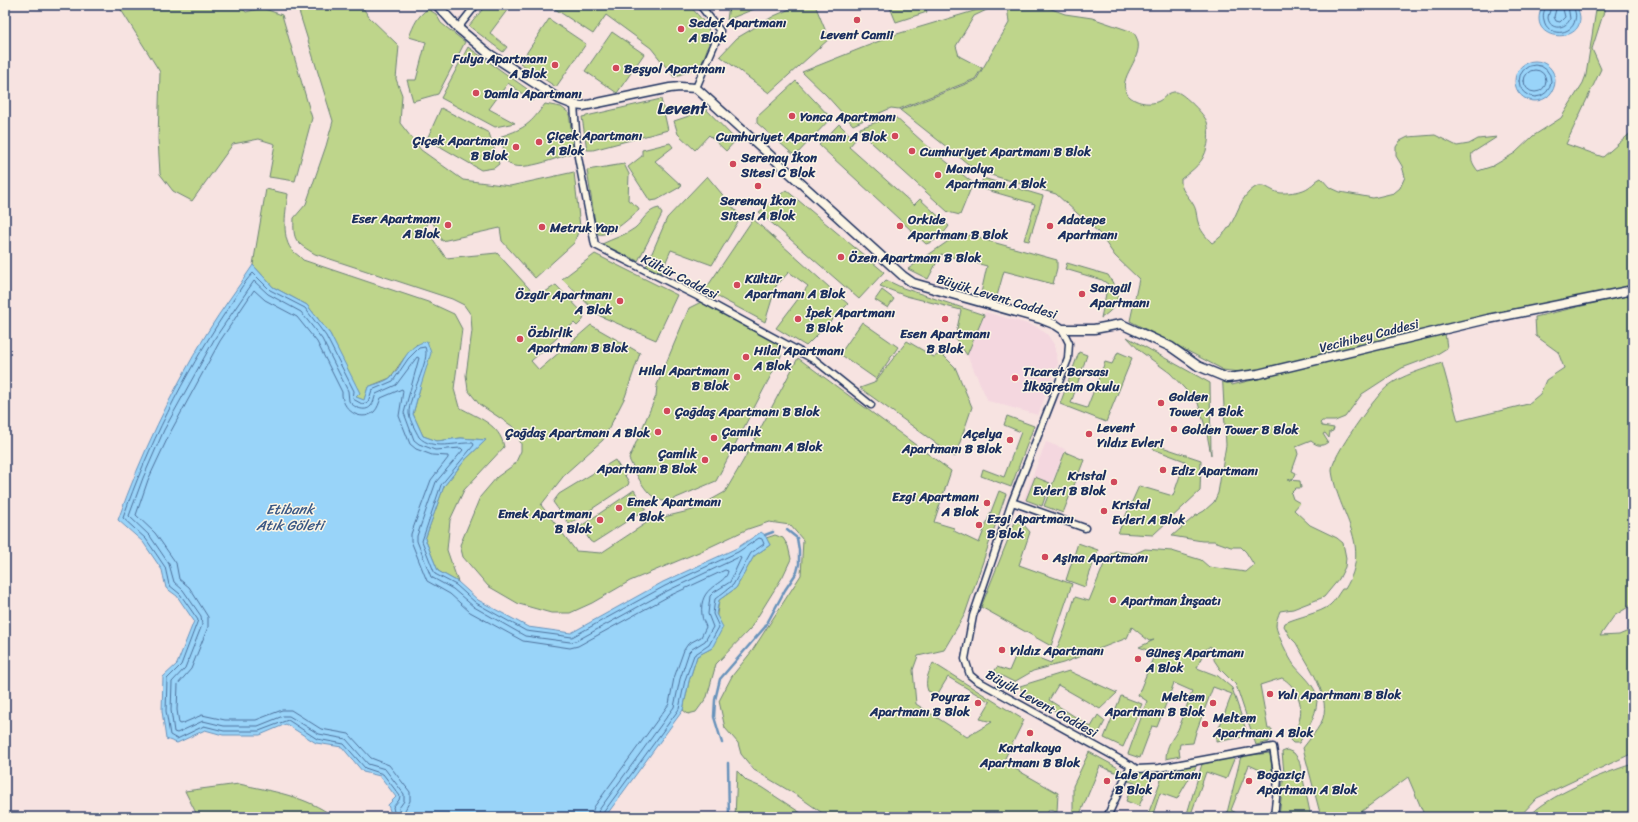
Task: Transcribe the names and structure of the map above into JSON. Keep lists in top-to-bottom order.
{
  "streets": {
    "street": ["Kültür Caddesi", "Büyük Levent Caddesi", "Vecihibey Caddesi"]
  },
  "crossings": [
    ["Büyük Levent Caddesi", "Vecihibey Caddesi"]
  ],
  "districts": ["Levent"],
  "water": ["Etibank Atık Göleti"],
  "places": [
    "Levent Camii",
    "Sedef Apartmanı A Blok",
    "Fulya Apartmanı A Blok",
    "Beşyol Apartmanı",
    "Damla Apartmanı",
    "Yonca Apartmanı",
    "Cumhuriyet Apartmanı A Blok",
    "Çiçek Apartmanı A Blok",
    "Çiçek Apartmanı B Blok",
    "Cumhuriyet Apartmanı B Blok",
    "Serenay İkon Sitesi C Blok",
    "Manolya Apartmanı A Blok",
    "Serenay İkon Sitesi A Blok",
    "Eser Apartmanı A Blok",
    "Orkide Apartmanı B Blok",
    "Adatepe Apartmanı",
    "Metruk Yapı",
    "Özen Apartmanı B Blok",
    "Kültür Apartmanı A Blok",
    "Sarıgül Apartmanı",
    "Özgür Apartmanı A Blok",
    "İpek Apartmanı B Blok",
    "Esen Apartmanı B Blok",
    "Özbirlik Apartmanı B Blok",
    "Hilal Apartmanı A Blok",
    "Hilal Apartmanı B Blok",
    "Ticaret Borsası İlköğretim Okulu",
    "Golden Tower A Blok",
    "Çağdaş Apartmanı B Blok",
    "Golden Tower B Blok",
    "Çağdaş Apartmanı A Blok",
    "Levent Yıldız Evleri",
    "Çamlık Apartmanı A Blok",
    "Açelya Apartmanı B Blok",
    "Çamlık Apartmanı B Blok",
    "Ediz Apartmanı",
    "Kristal Evleri B Blok",
    "Ezgi Apartmanı A Blok",
    "Emek Apartmanı A Blok",
    "Kristal Evleri A Blok",
    "Emek Apartmanı B Blok",
    "Ezgi Apartmanı B Blok",
    "Aşina Apartmanı",
    "Apartman İnşaatı",
    "Yıldız Apartmanı",
    "Güneş Apartmanı A Blok",
    "Yalı Apartmanı B Blok",
    "Poyraz Apartmanı B Blok",
    "Meltem Apartmanı B Blok",
    "Meltem Apartmanı A Blok",
    "Kartalkaya Apartmanı B Blok",
    "Lale Apartmanı B Blok",
    "Boğaziçi Apartmanı A Blok"
  ]
}
